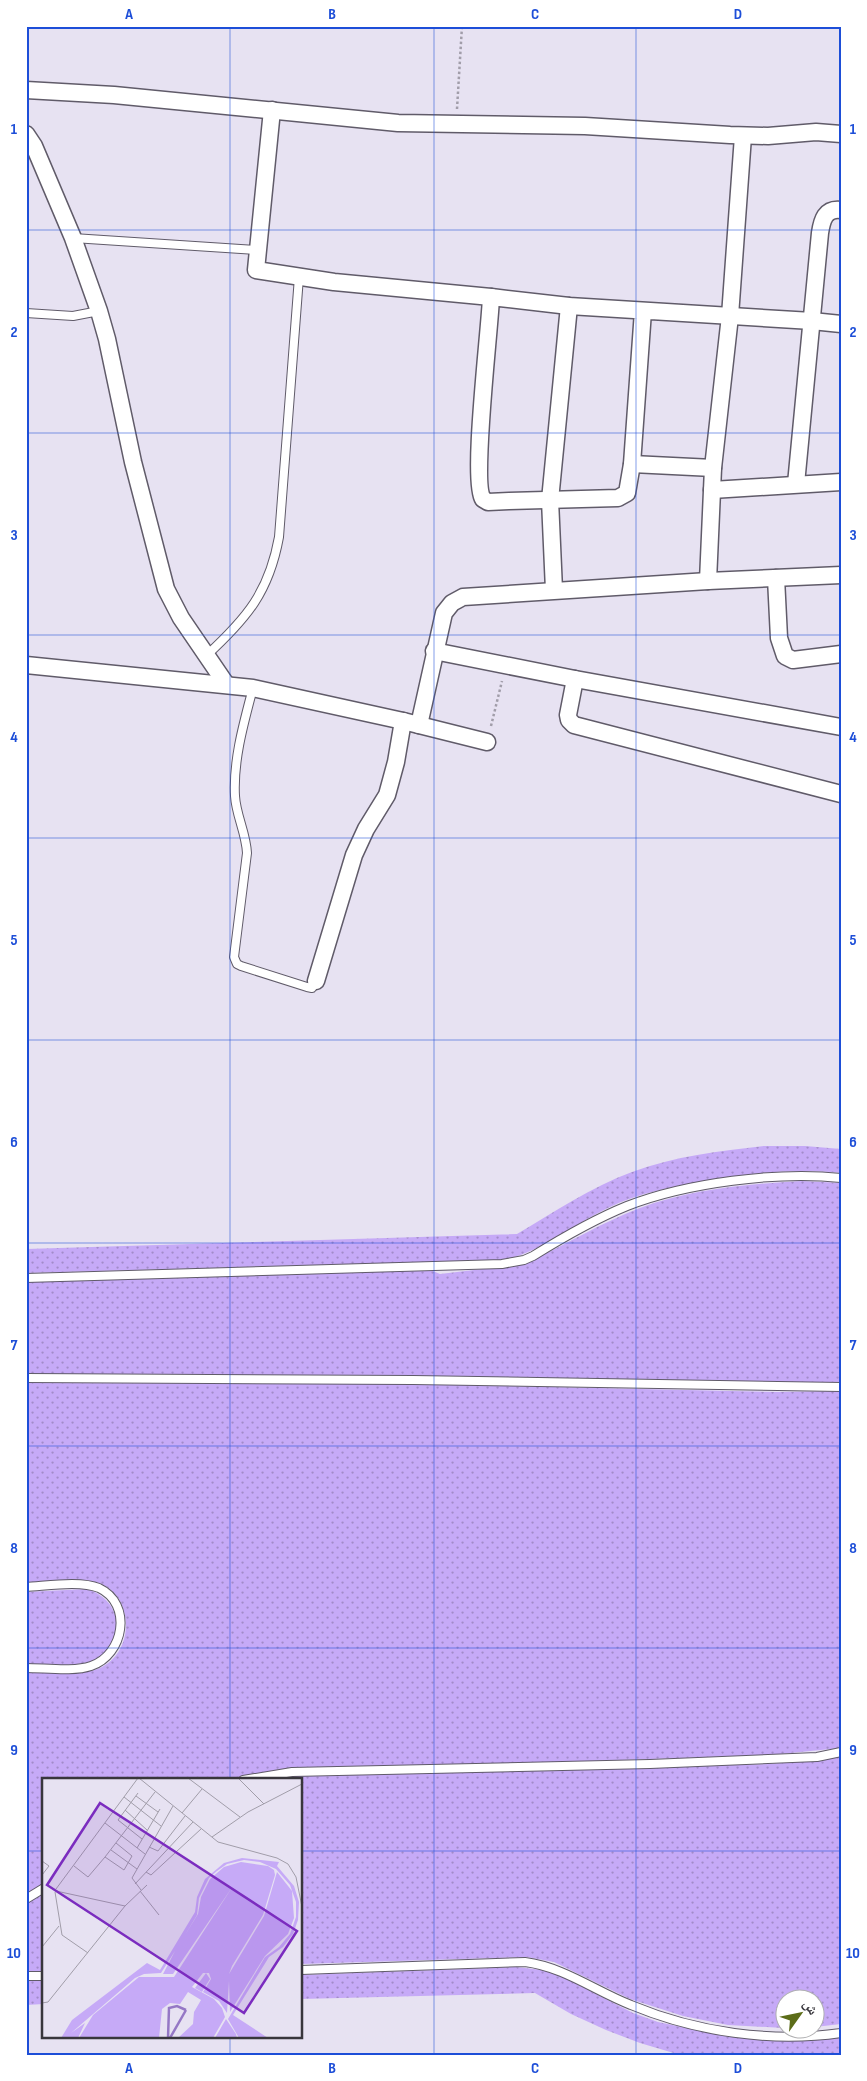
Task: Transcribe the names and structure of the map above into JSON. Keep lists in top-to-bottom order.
{
  "north": "top right",
  "grid": {
    "columns": [
      "A",
      "B",
      "C",
      "D"
    ],
    "rows": [
      "1",
      "2",
      "3",
      "4",
      "5",
      "6",
      "7",
      "8",
      "9",
      "10"
    ]
  }
}
